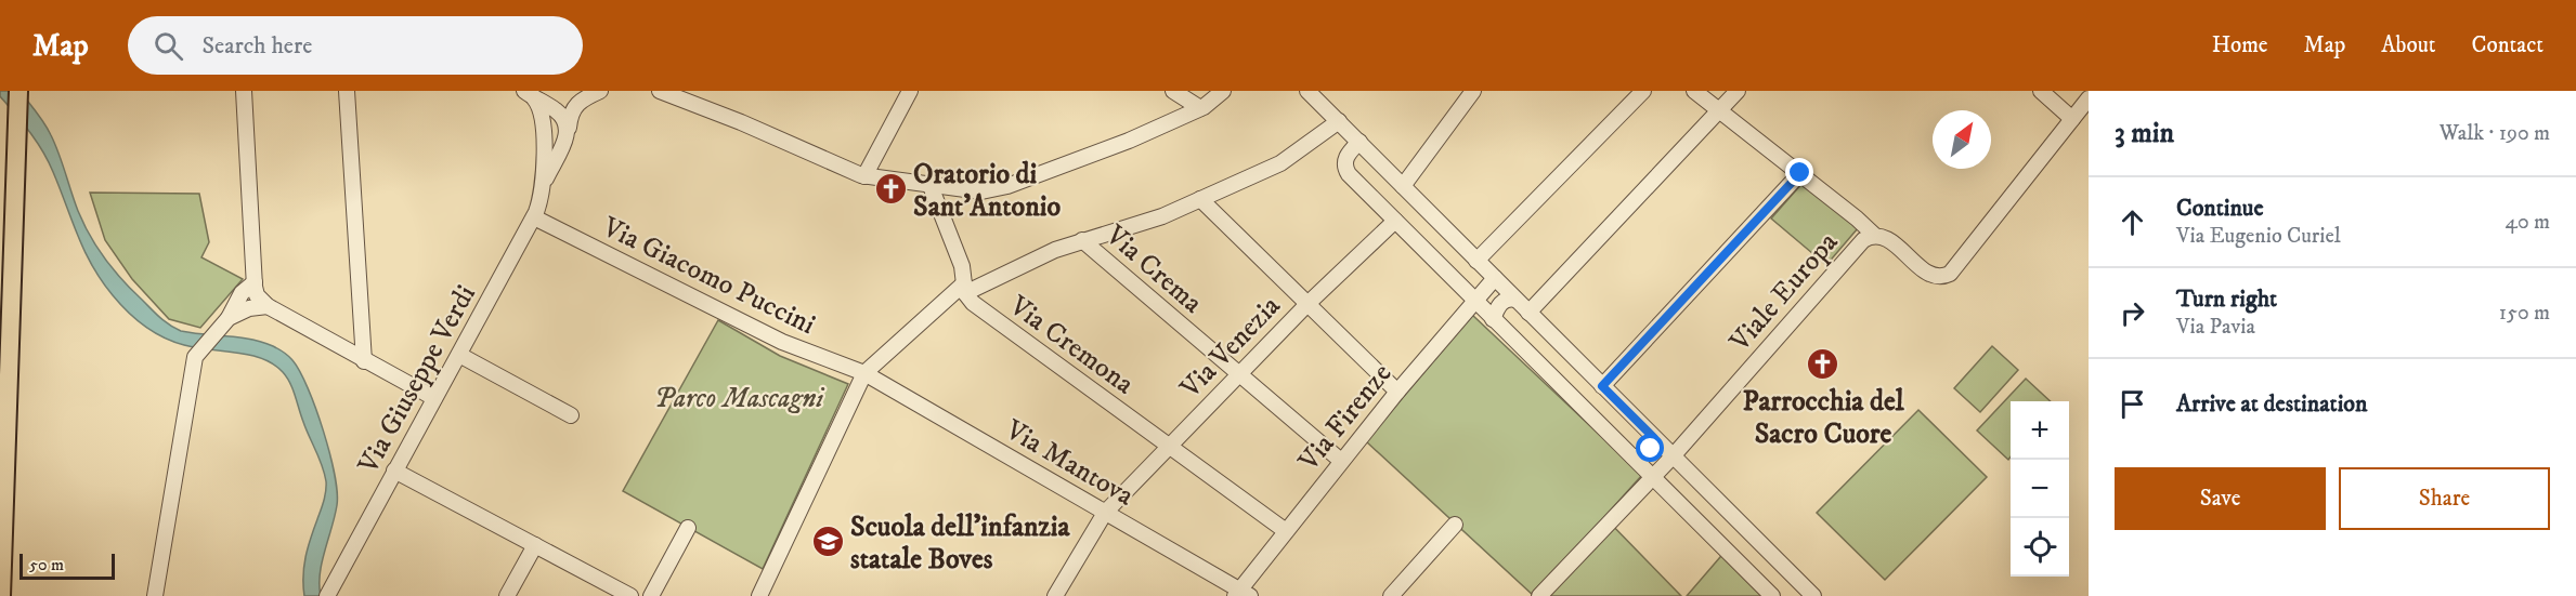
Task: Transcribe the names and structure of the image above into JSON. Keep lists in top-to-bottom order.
{
  "streets": {
    "street": [
      "Via Crema",
      "Via Giacomo Puccini",
      "Viale Europa",
      "Via Cremona",
      "Via Venezia",
      "Via Giuseppe Verdi",
      "Via Firenze",
      "Via Mantova"
    ]
  },
  "crossings": [
    ["Via Crema", "Via Venezia"],
    ["Via Crema", "Via Firenze"],
    ["Via Giacomo Puccini", "Via Giuseppe Verdi"],
    ["Via Giacomo Puccini", "Via Mantova"],
    ["Via Cremona", "Via Venezia"],
    ["Via Cremona", "Via Firenze"],
    ["Via Venezia", "Via Mantova"],
    ["Via Firenze", "Via Mantova"]
  ],
  "parks": ["Parco Mascagni"],
  "places": {
    "church": ["Oratorio di Sant'Antonio", "Parrocchia del Sacro Cuore"],
    "school or university": ["Scuola dell’infanzia statale Boves"]
  },
  "scale_bar": "50 m",
  "north": "top right",
  "page": {
    "header": "Map",
    "search": "Search here",
    "nav": [
      "Home",
      "Map",
      "About",
      "Contact"
    ],
    "heading": ["3 min", "Walk · 190 m"],
    "list": [
      ["Continue", "Via Eugenio Curiel", "40 m"],
      ["Turn right", "Via Pavia", "150 m"],
      "Arrive at destination"
    ],
    "map_buttons": ["+", "−"],
    "buttons": ["Save", "Share"],
    "scale": "50 m"
  }
}
